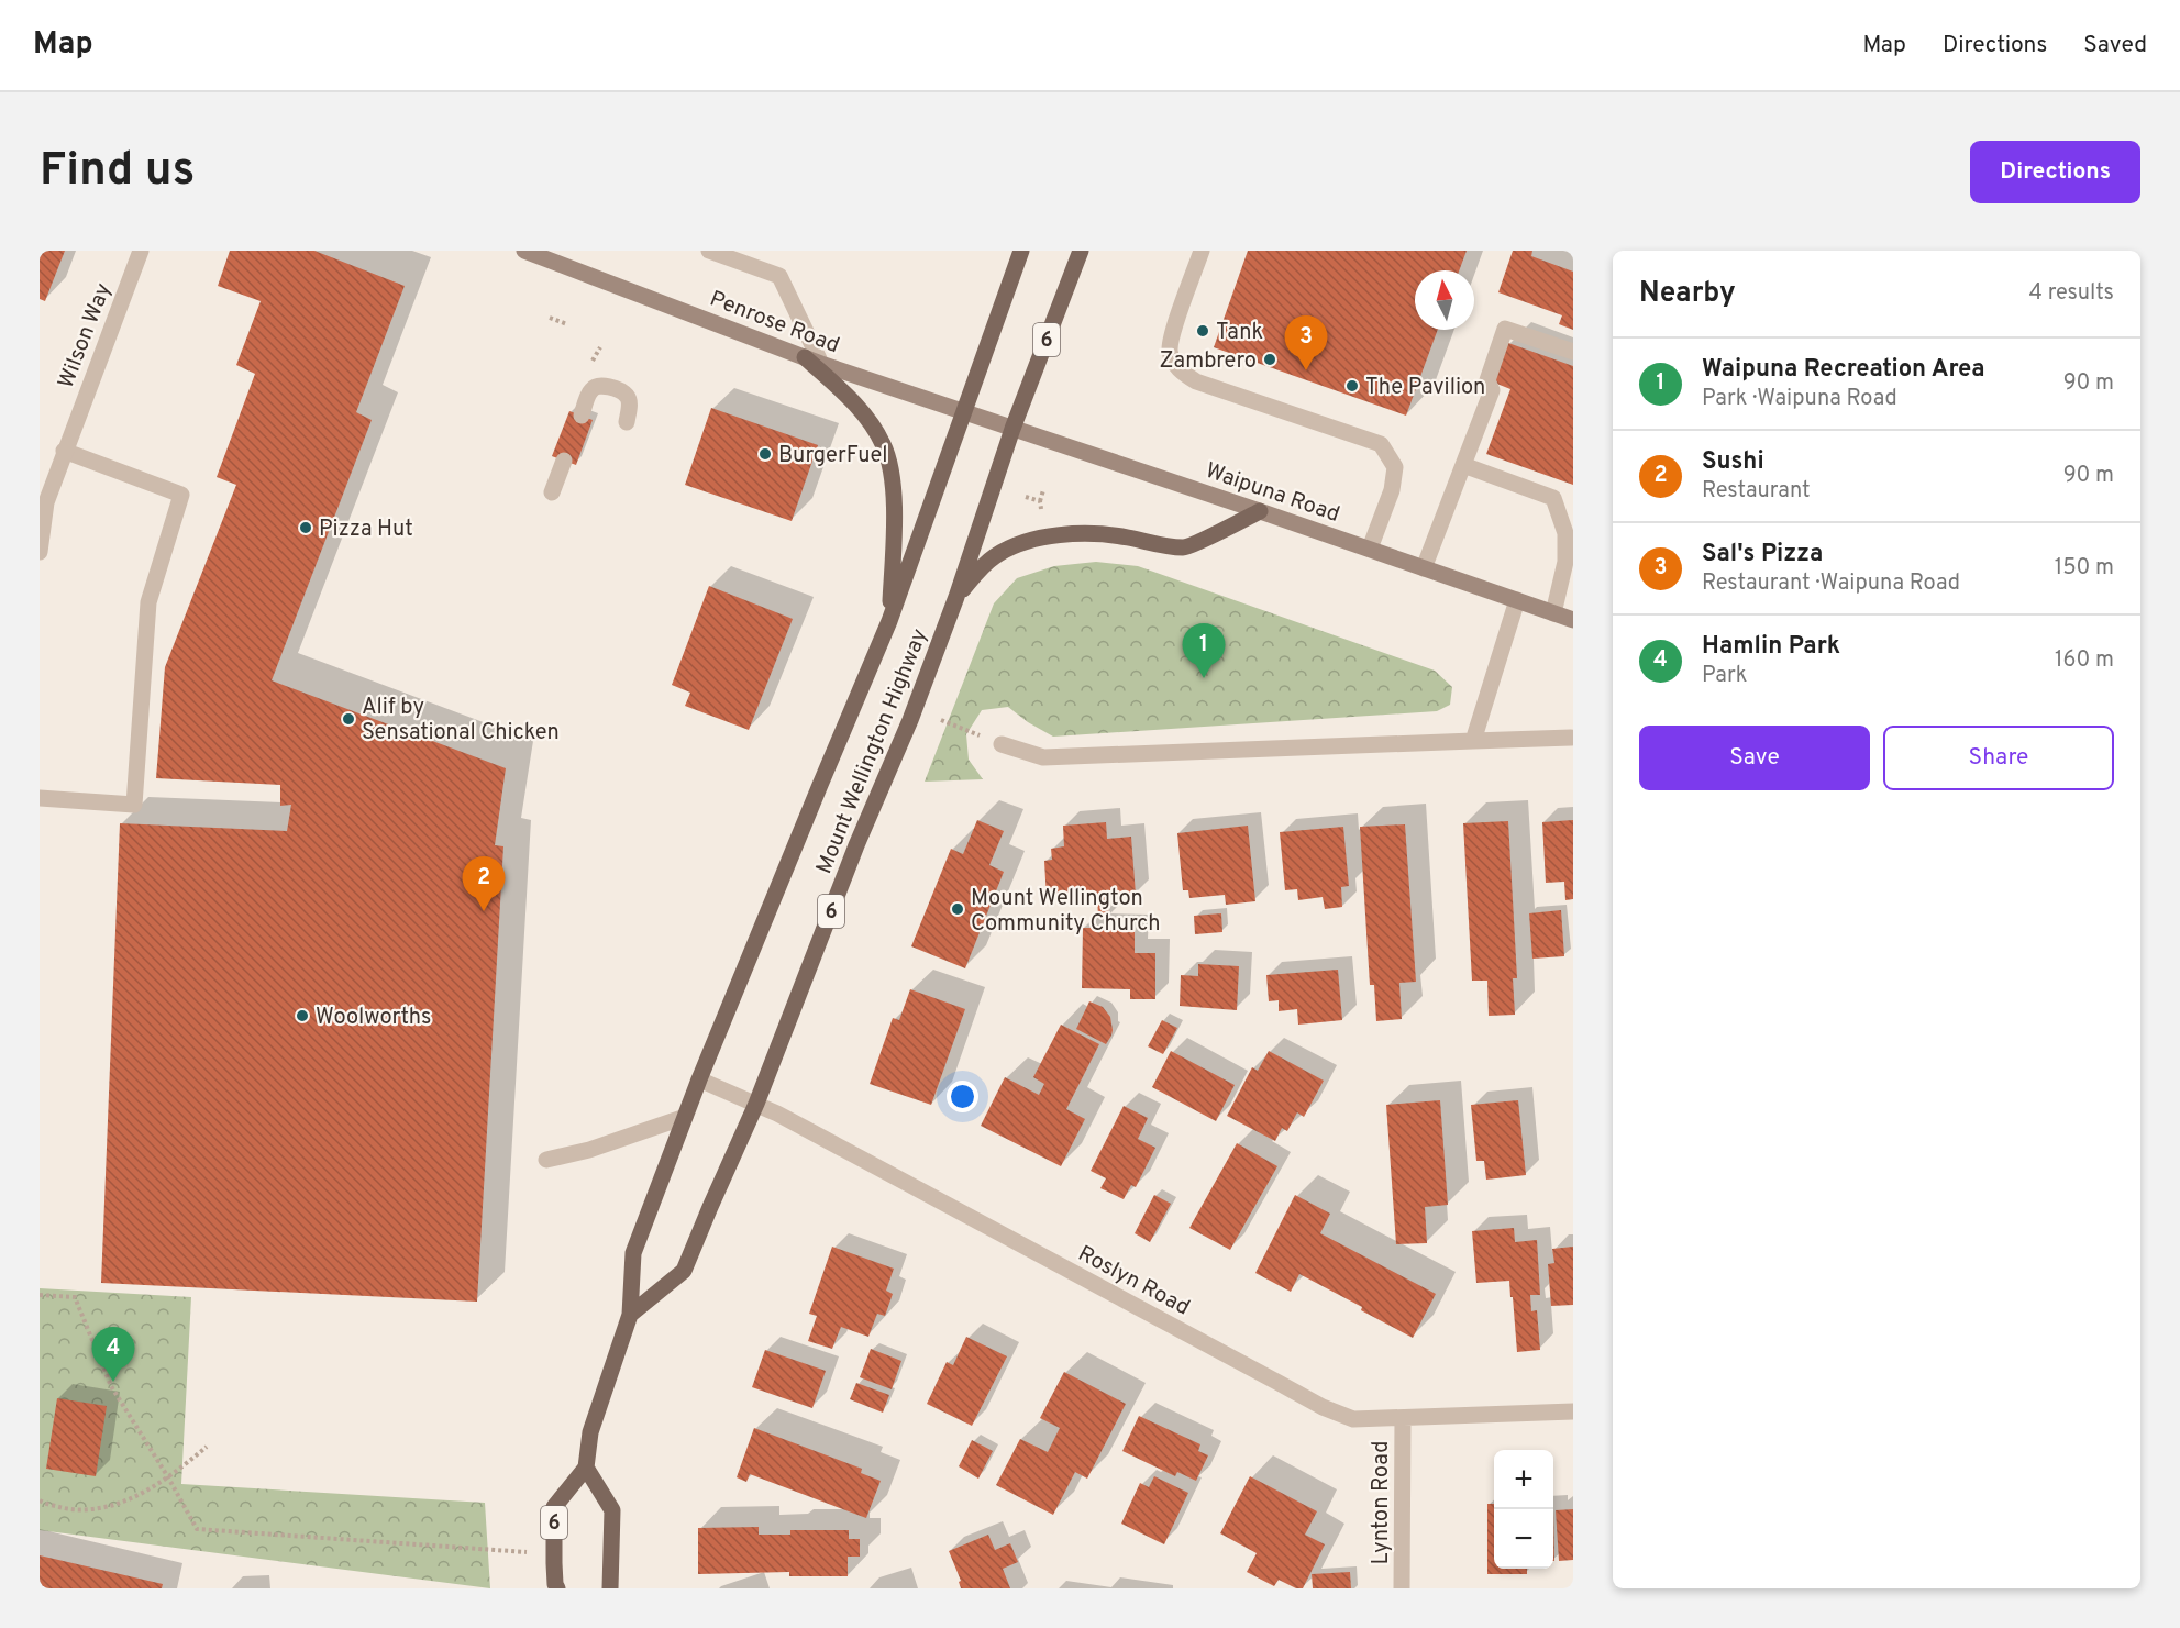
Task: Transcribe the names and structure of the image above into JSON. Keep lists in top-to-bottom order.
{
  "streets": {
    "main road": [
      "Penrose Road",
      "6",
      "Waipuna Road",
      "Mount Wellington Highway"
    ],
    "street": ["Wilson Way", "Roslyn Road", "Lynton Road"]
  },
  "crossings": [
    ["Penrose Road", "Waipuna Road"],
    ["Penrose Road", "Mount Wellington Highway"],
    ["6", "Mount Wellington Highway"],
    ["Waipuna Road", "Mount Wellington Highway"],
    ["Mount Wellington Highway", "Roslyn Road"],
    ["Roslyn Road", "Lynton Road"]
  ],
  "places": [
    "Tank",
    "Zambrero",
    "The Pavilion",
    "BurgerFuel",
    "Pizza Hut",
    "Alif by Sensational Chicken",
    "Mount Wellington Community Church",
    "Woolworths"
  ],
  "north": "top",
  "page": {
    "header": "Map",
    "nav": ["Map", "Directions", "Saved"],
    "buttons": [
      "Directions",
      ["Save", "Share"]
    ],
    "title": "Find us",
    "heading": ["Nearby", "4 results"],
    "pins": [
      "3",
      "1",
      "2",
      "4"
    ],
    "list": [
      {
        "mark": "1",
        "name": "Waipuna Recreation Area",
        "note": "Park · Waipuna Road",
        "value": "90 m"
      },
      {
        "mark": "2",
        "name": "Sushi",
        "note": "Restaurant",
        "value": "90 m"
      },
      {
        "mark": "3",
        "name": "Sal's Pizza",
        "note": "Restaurant · Waipuna Road",
        "value": "150 m"
      },
      {
        "mark": "4",
        "name": "Hamlin Park",
        "note": "Park",
        "value": "160 m"
      }
    ],
    "map_buttons": ["+", "−"]
  }
}
